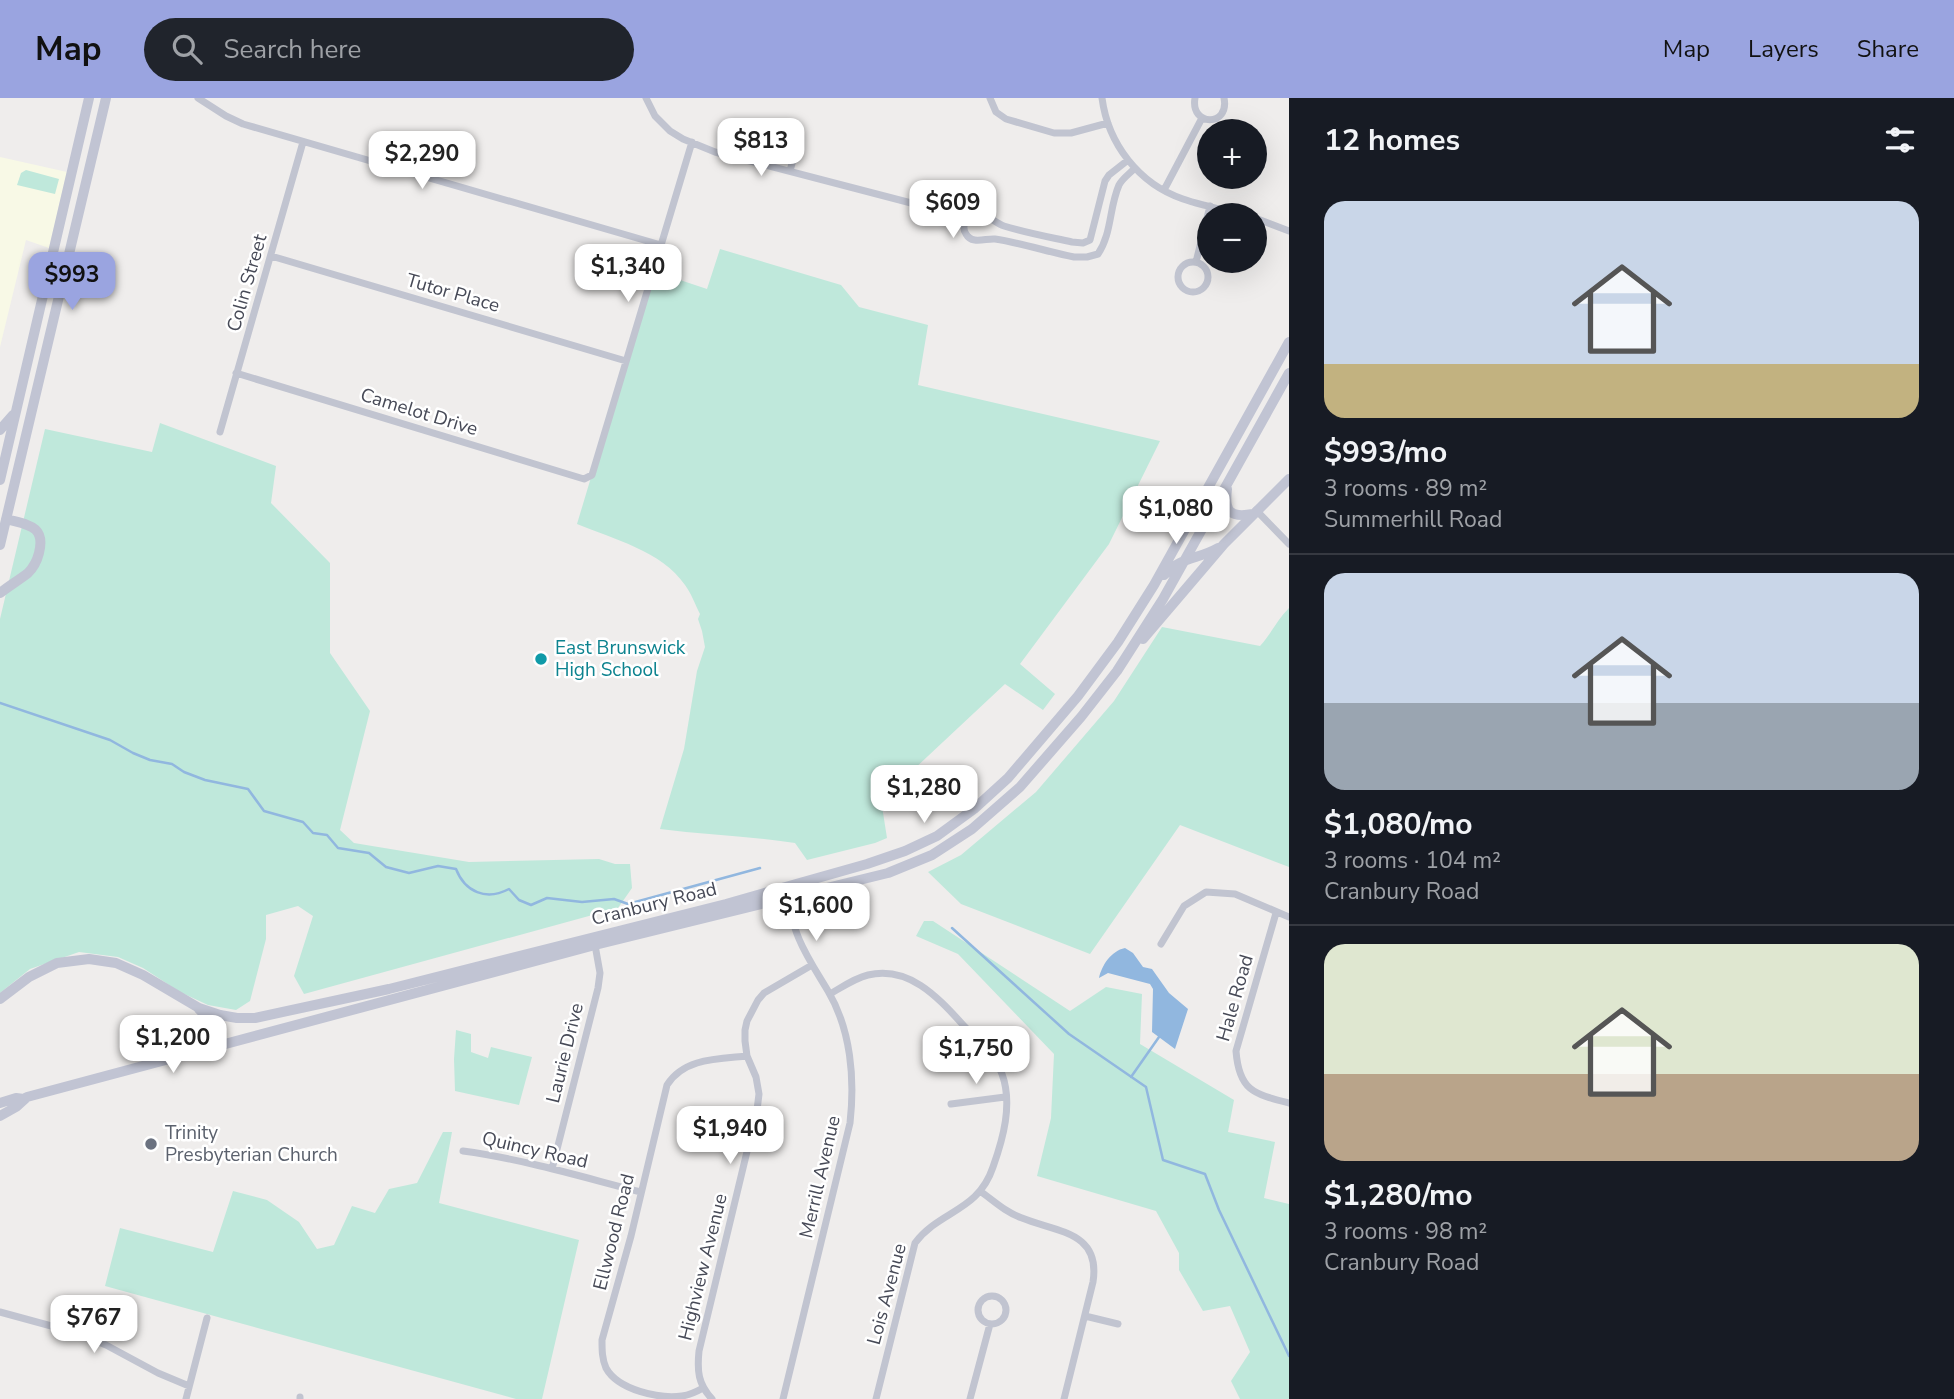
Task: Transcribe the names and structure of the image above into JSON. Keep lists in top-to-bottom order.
{
  "streets": {
    "main road": ["Cranbury Road"],
    "street": [
      "Colin Street",
      "Tutor Place",
      "Camelot Drive",
      "Hale Road",
      "Laurie Drive",
      "Quincy Road",
      "Merrill Avenue",
      "Ellwood Road",
      "Highview Avenue",
      "Lois Avenue"
    ]
  },
  "crossings": [
    ["Colin Street", "Tutor Place"],
    ["Colin Street", "Camelot Drive"],
    ["Tutor Place", "Camelot Drive"],
    ["Cranbury Road", "Laurie Drive"],
    ["Cranbury Road", "Merrill Avenue"],
    ["Laurie Drive", "Quincy Road"],
    ["Quincy Road", "Ellwood Road"],
    ["Merrill Avenue", "Highview Avenue"],
    ["Merrill Avenue", "Lois Avenue"],
    ["Ellwood Road", "Highview Avenue"]
  ],
  "places": ["East Brunswick High School", "Trinity Presbyterian Church"],
  "page": {
    "header": "Map",
    "search": "Search here",
    "nav": ["Map", "Layers", "Share"],
    "heading": "12 homes",
    "price": [
      "$813",
      "$2,290",
      "$609",
      "$1,340",
      "$993",
      "$1,080",
      "$1,280",
      "$1,600",
      "$1,200",
      "$1,750",
      "$1,940",
      "$767"
    ],
    "map_buttons": ["+", "−"],
    "list": [
      {
        "name": "$993/mo",
        "note": "3 rooms · 89 m² · Summerhill Road"
      },
      {
        "name": "$1,080/mo",
        "note": "3 rooms · 104 m² · Cranbury Road"
      },
      {
        "name": "$1,280/mo",
        "note": "3 rooms · 98 m² · Cranbury Road"
      }
    ]
  }
}
